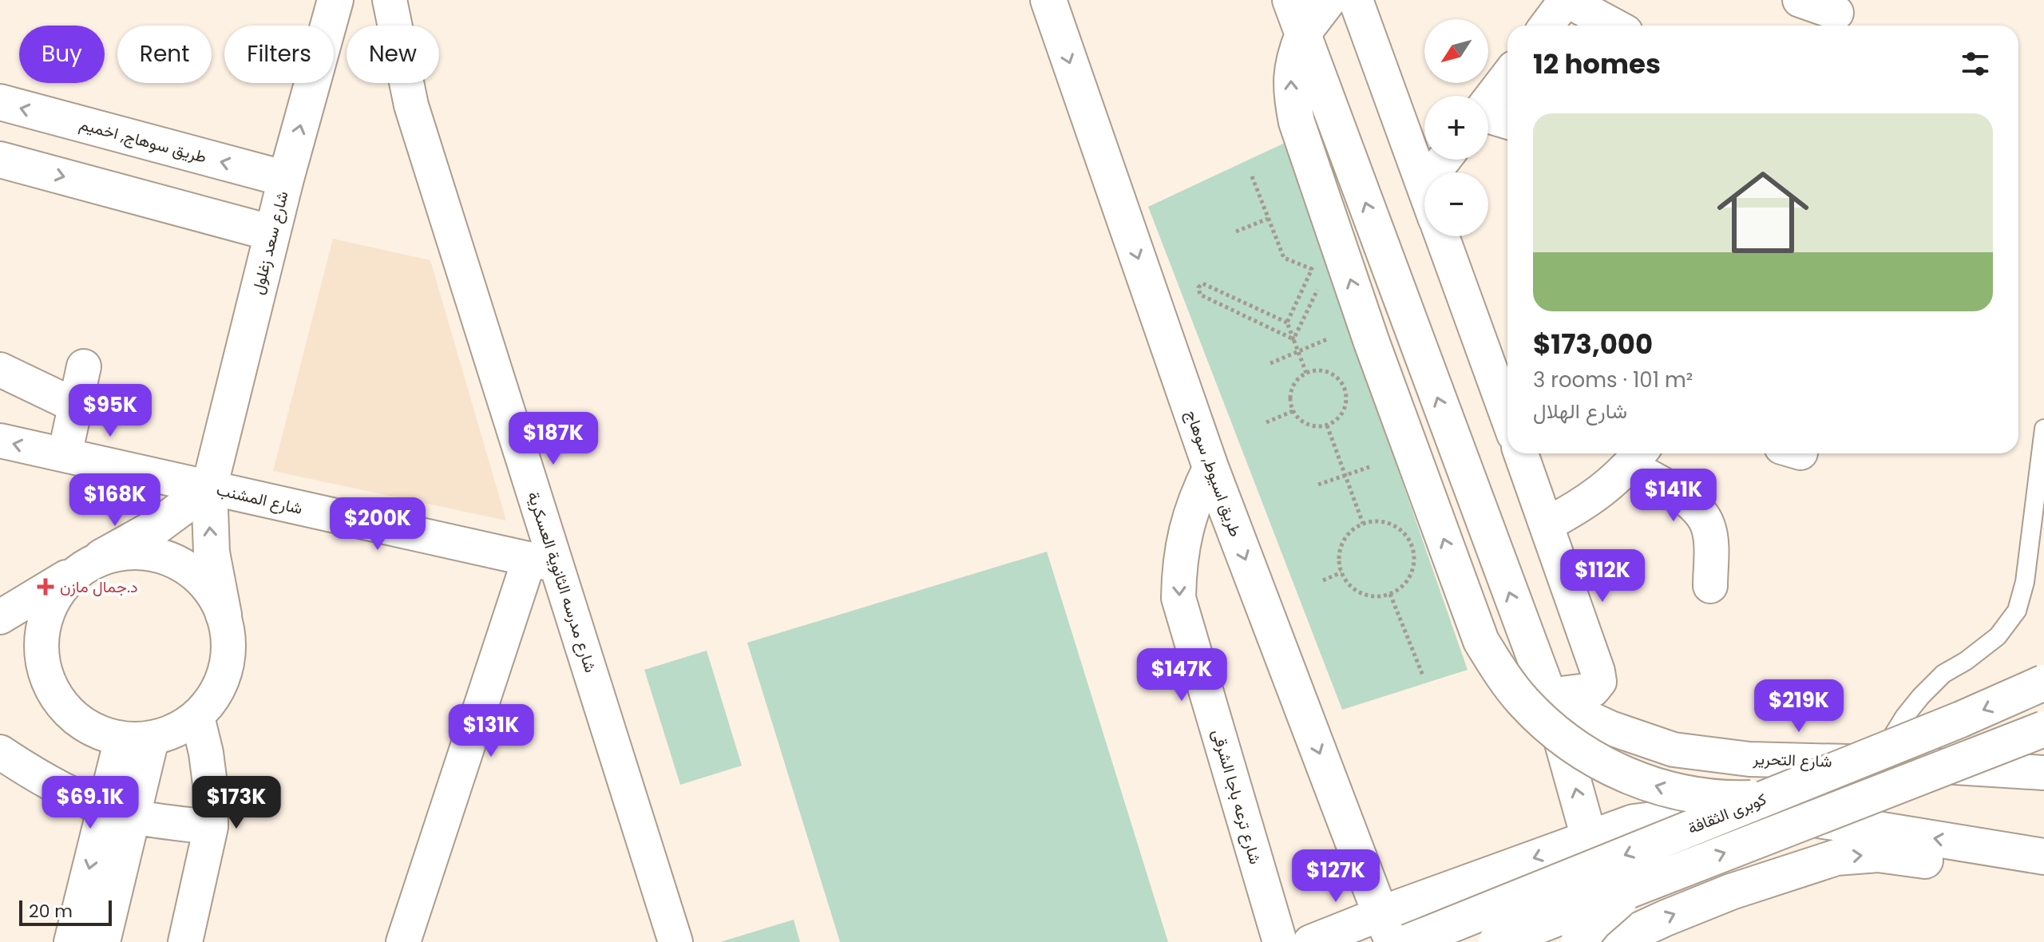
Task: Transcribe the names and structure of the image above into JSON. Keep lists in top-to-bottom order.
{
  "streets": {
    "main road": [
      "طريق سوهاج, اخميم",
      "شارع سعد زغلول",
      "طريق اسيوط, سوهاج",
      "كوبرى الثقافة"
    ],
    "street": [
      "شارع المشنب",
      "شارع مدرسه الثانوية العسكرية",
      "شارع التحرير",
      "شارع ترعه باجا الشرقى"
    ]
  },
  "crossings": [
    ["طريق سوهاج, اخميم", "شارع سعد زغلول"],
    ["شارع سعد زغلول", "شارع المشنب"],
    ["طريق اسيوط, سوهاج", "شارع ترعه باجا الشرقى"],
    ["شارع المشنب", "شارع مدرسه الثانوية العسكرية"]
  ],
  "one_way": ["شارع سعد زغلول", "شارع ترعه باجا الشرقى"],
  "places": {
    "health": ["د.جمال مازن"]
  },
  "scale_bar": "20 m",
  "north": "bottom left",
  "page": {
    "map_buttons": ["+", "−"],
    "chip": [
      "Buy",
      "Rent",
      "Filters",
      "New"
    ],
    "heading": "12 homes",
    "list": [
      {
        "name": "$173,000",
        "note": "3 rooms · 101 m² · شارع الهلال"
      }
    ],
    "price": [
      "$95K",
      "$187K",
      "$141K",
      "$168K",
      "$200K",
      "$112K",
      "$147K",
      "$219K",
      "$131K",
      "$69.1K",
      "$173K",
      "$127K"
    ],
    "scale": "20 m"
  }
}
